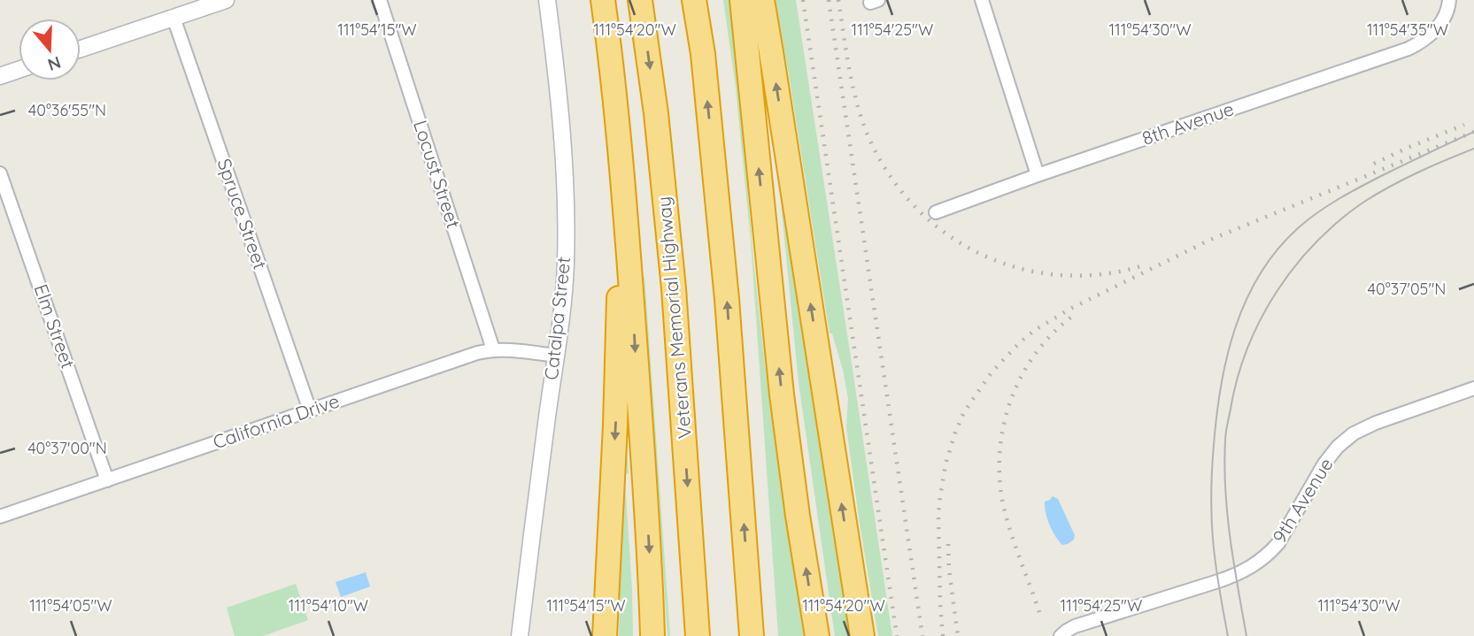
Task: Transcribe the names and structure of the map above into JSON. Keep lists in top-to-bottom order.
{
  "streets": {
    "highway": ["Veterans Memorial Highway"],
    "street": [
      "8th Avenue",
      "Locust Street",
      "Spruce Street",
      "Catalpa Street",
      "Elm Street",
      "California Drive",
      "9th Avenue"
    ]
  },
  "crossings": [
    ["Locust Street", "California Drive"],
    ["Spruce Street", "California Drive"],
    ["Catalpa Street", "California Drive"],
    ["Elm Street", "California Drive"]
  ],
  "north": "bottom",
  "coordinates": [
    "111°54'15\"W",
    "111°54'20\"W",
    "111°54'25\"W",
    "111°54'30\"W",
    "111°54'35\"W",
    "40°36'55\"N",
    "40°37'05\"N",
    "40°37'00\"N",
    "111°54'05\"W",
    "111°54'10\"W"
  ]
}
